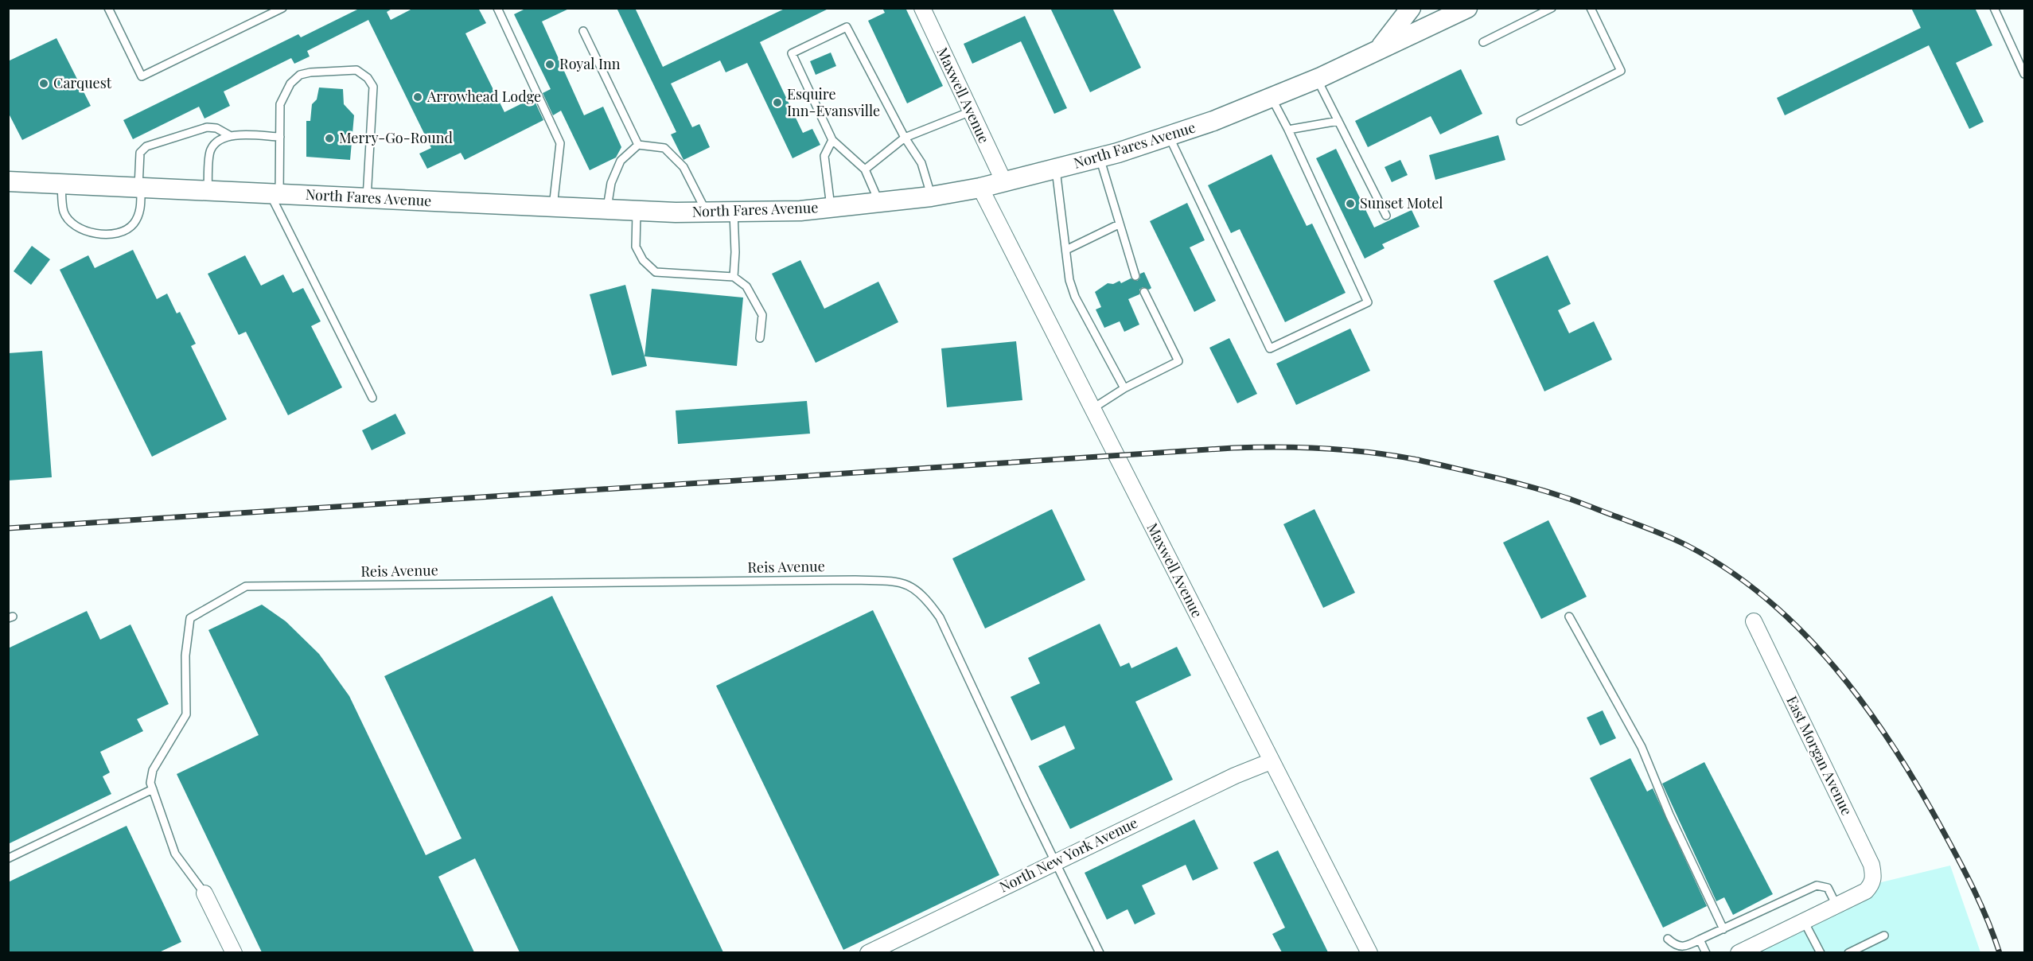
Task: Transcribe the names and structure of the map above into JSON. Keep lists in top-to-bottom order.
{
  "streets": {
    "street": [
      "Maxwell Avenue",
      "North Fares Avenue",
      "East Morgan Avenue",
      "North New York Avenue"
    ],
    "lane": ["Reis Avenue"]
  },
  "crossings": [
    ["Maxwell Avenue", "North Fares Avenue"],
    ["Maxwell Avenue", "North New York Avenue"],
    ["Reis Avenue", "North New York Avenue"]
  ],
  "places": [
    "Royal Inn",
    "Carquest",
    "Arrowhead Lodge",
    "Esquire Inn-Evansville",
    "Merry-Go-Round",
    "Sunset Motel"
  ]
}
